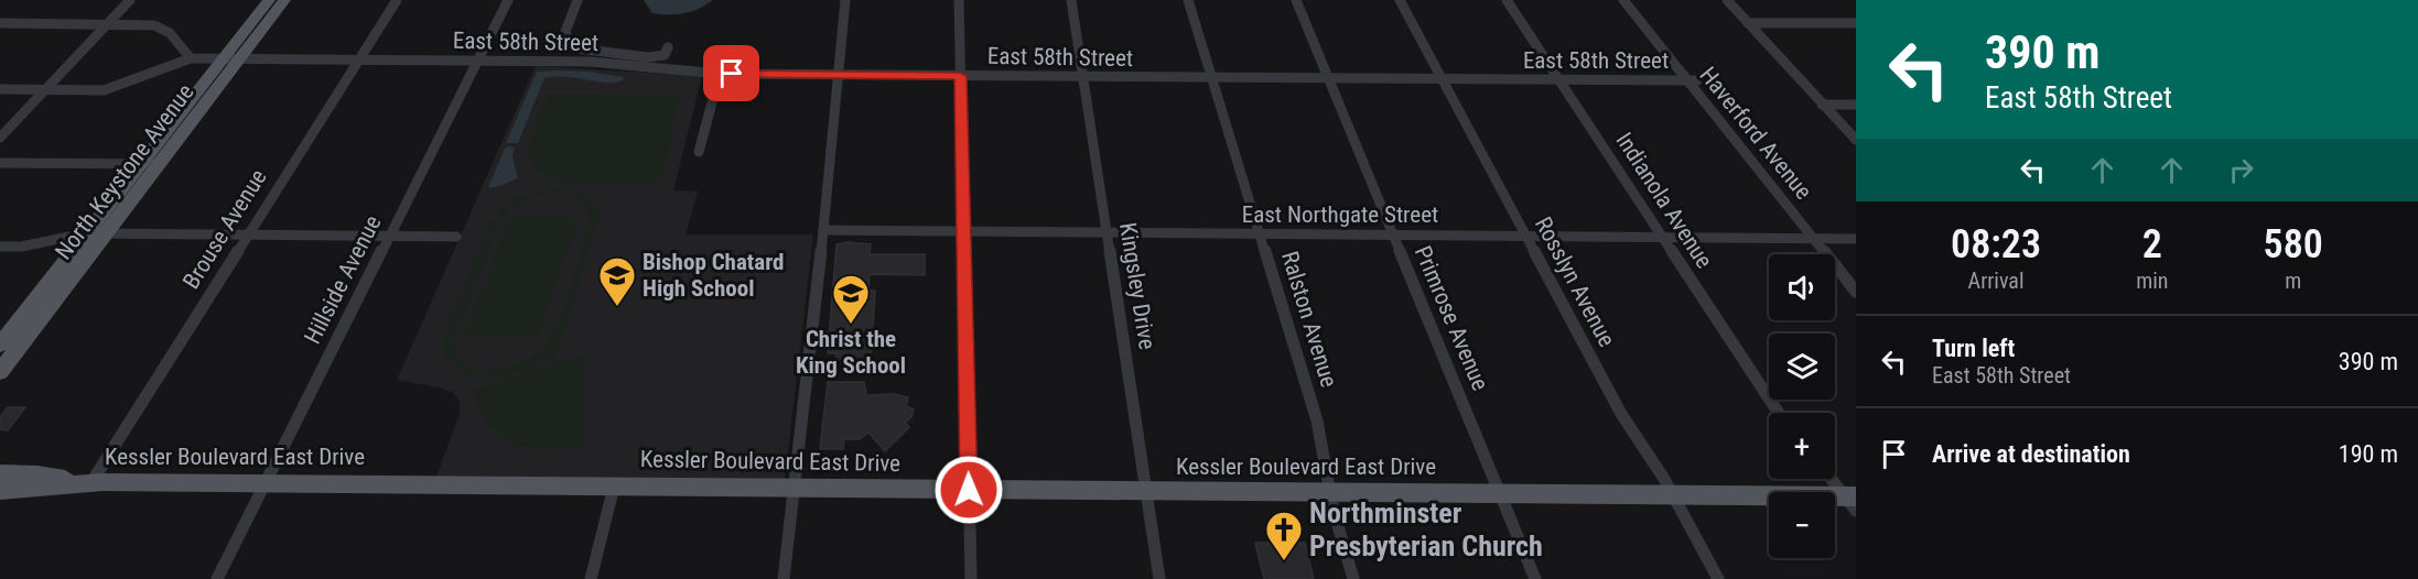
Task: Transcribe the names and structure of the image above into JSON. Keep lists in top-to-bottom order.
{
  "streets": {
    "main road": ["North Keystone Avenue", "Kessler Boulevard East Drive"],
    "street": [
      "East 58th Street",
      "Haverford Avenue",
      "Indianola Avenue",
      "East Northgate Street",
      "Brouse Avenue",
      "Hillside Avenue",
      "Rosslyn Avenue",
      "Kingsley Drive",
      "Primrose Avenue",
      "Ralston Avenue"
    ]
  },
  "crossings": [
    ["East 58th Street", "Haverford Avenue"],
    ["East 58th Street", "North Keystone Avenue"],
    ["East 58th Street", "Indianola Avenue"],
    ["East 58th Street", "Brouse Avenue"],
    ["East 58th Street", "Hillside Avenue"],
    ["East 58th Street", "Rosslyn Avenue"],
    ["East 58th Street", "Kingsley Drive"],
    ["East 58th Street", "Primrose Avenue"],
    ["East 58th Street", "Ralston Avenue"],
    ["Haverford Avenue", "East Northgate Street"],
    ["Indianola Avenue", "East Northgate Street"],
    ["East Northgate Street", "Rosslyn Avenue"],
    ["East Northgate Street", "Kingsley Drive"],
    ["East Northgate Street", "Primrose Avenue"],
    ["East Northgate Street", "Ralston Avenue"],
    ["Brouse Avenue", "Kessler Boulevard East Drive"],
    ["Hillside Avenue", "Kessler Boulevard East Drive"],
    ["Rosslyn Avenue", "Kessler Boulevard East Drive"],
    ["Kingsley Drive", "Kessler Boulevard East Drive"],
    ["Primrose Avenue", "Kessler Boulevard East Drive"],
    ["Ralston Avenue", "Kessler Boulevard East Drive"]
  ],
  "places": {
    "school or university": ["Bishop Chatard High School", "Christ the King School"],
    "church": ["Northminster Presbyterian Church"]
  },
  "page": {
    "turn": ["390 m", "East 58th Street"],
    "eta": [
      "08:23",
      "Arrival",
      "2",
      "min",
      "580",
      "m"
    ],
    "map_buttons": ["+", "−"],
    "list": [
      {
        "name": "Turn left",
        "note": "East 58th Street",
        "value": "390 m"
      },
      {
        "name": "Arrive at destination",
        "value": "190 m"
      }
    ]
  }
}
